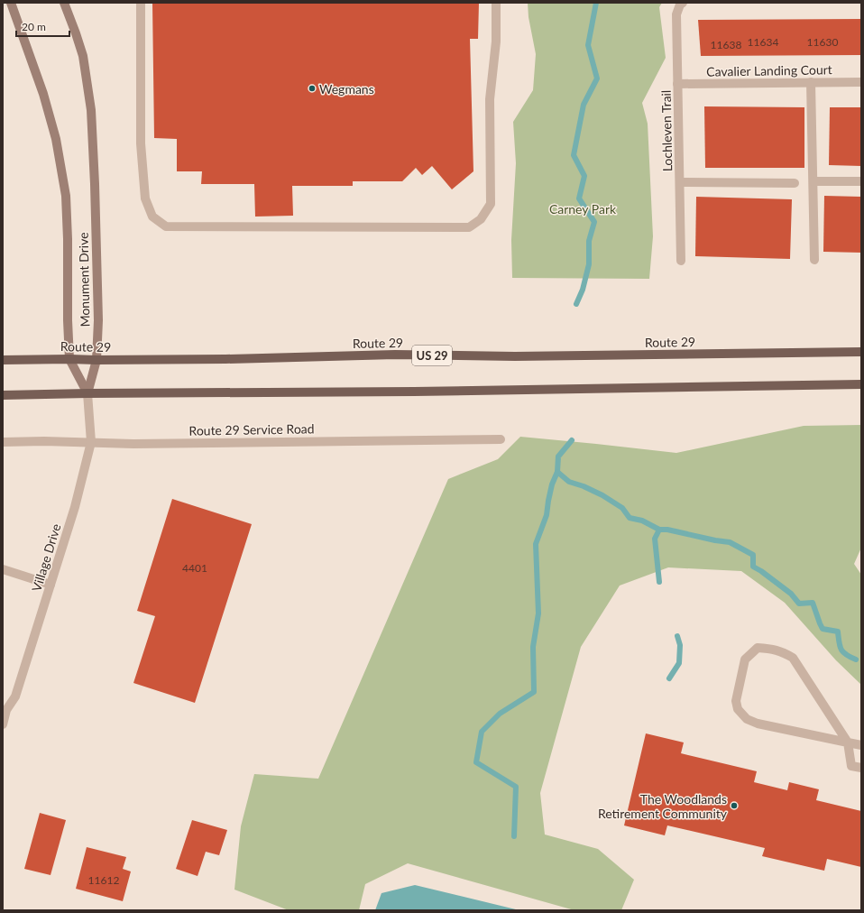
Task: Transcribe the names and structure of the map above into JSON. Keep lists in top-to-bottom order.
{
  "streets": {
    "main road": ["Monument Drive", "Route 29", "US 29"],
    "street": [
      "Cavalier Landing Court",
      "Lochleven Trail",
      "Route 29 Service Road",
      "Village Drive"
    ]
  },
  "crossings": [
    ["Cavalier Landing Court", "Lochleven Trail"],
    ["Monument Drive", "Route 29"],
    ["Monument Drive", "Village Drive"],
    ["Route 29 Service Road", "Village Drive"]
  ],
  "parks": ["Carney Park"],
  "places": ["Wegmans", "The Woodlands Retirement Community"],
  "house_numbers": [
    "11634",
    "11630",
    "11638",
    "4401",
    "11612"
  ],
  "scale_bar": "20 m"
}
